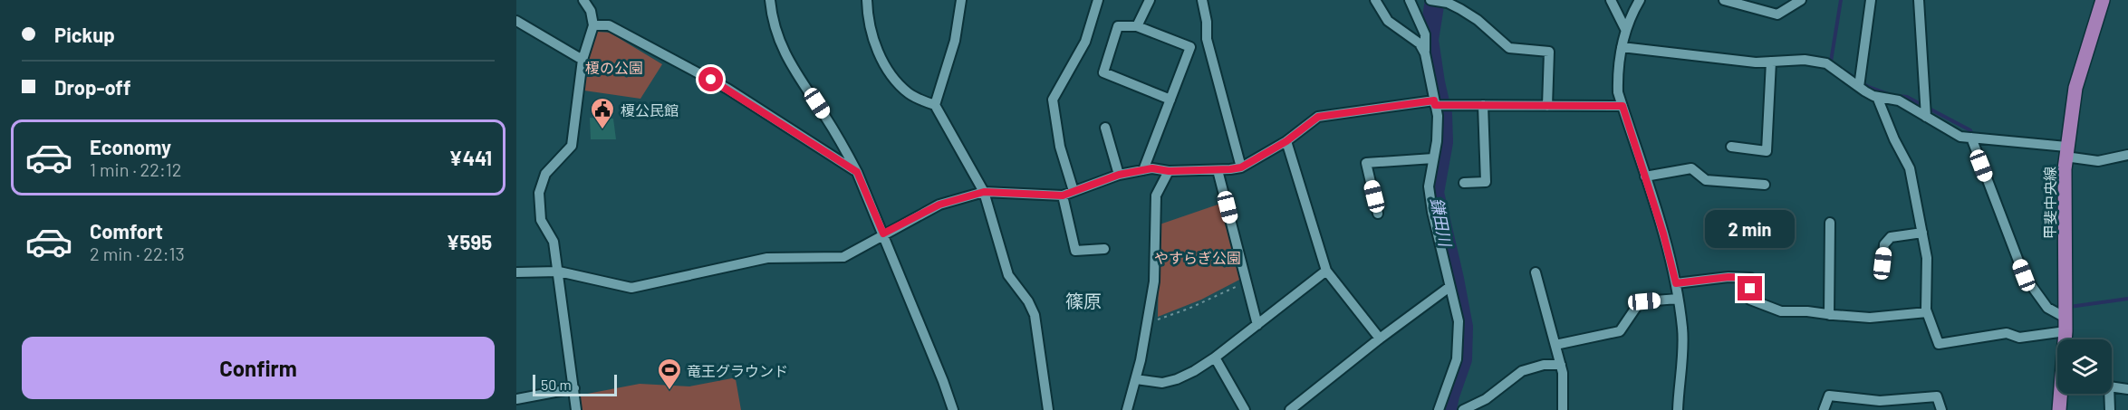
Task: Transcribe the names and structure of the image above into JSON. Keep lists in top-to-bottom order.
{
  "streets": {
    "main road": ["甲斐中央線"]
  },
  "districts": ["篠原"],
  "water": ["鎌田川"],
  "parks": ["榎の公園", "やすらぎ公園"],
  "places": {
    "public building": ["榎公民館"],
    "sports": ["竜王グラウンド"]
  },
  "scale_bar": "50 m",
  "page": {
    "banner": ["Pickup", "Drop-off"],
    "list": [
      {
        "name": "Economy",
        "note": "1 min · 22:12",
        "value": "¥441"
      },
      {
        "name": "Comfort",
        "note": "2 min · 22:13",
        "value": "¥595"
      }
    ],
    "bubble": "2 min",
    "buttons": "Confirm",
    "scale": "50 m"
  }
}
